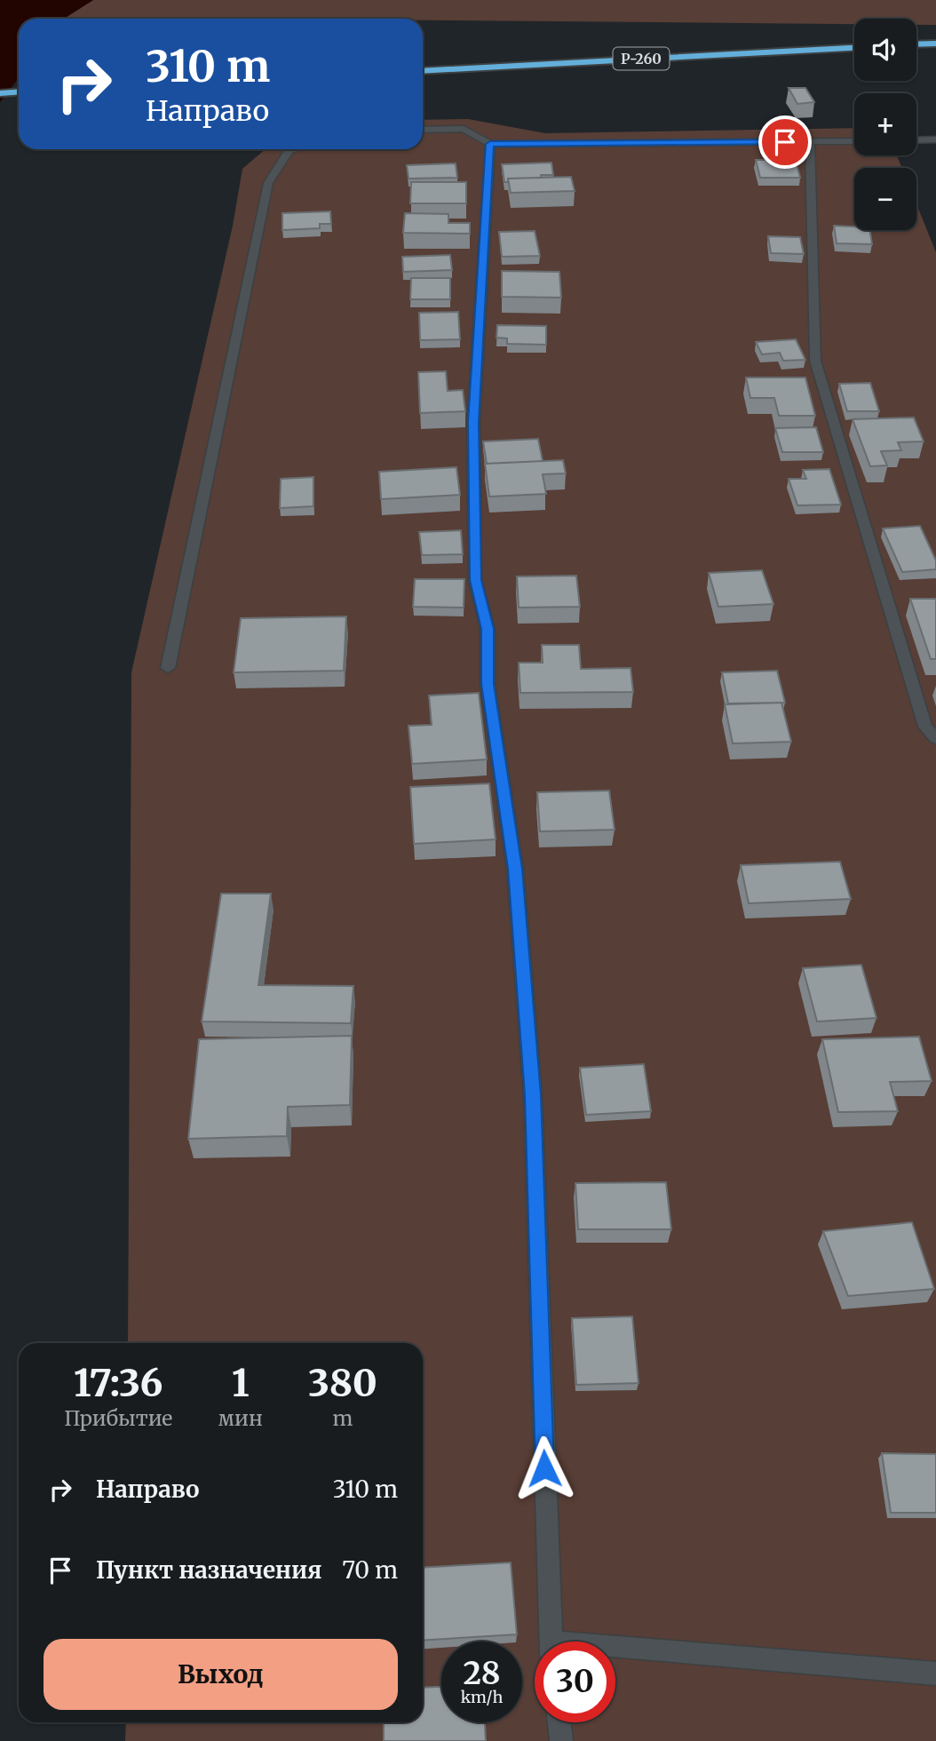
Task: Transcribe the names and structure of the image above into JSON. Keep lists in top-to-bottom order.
{
  "streets": {
    "highway": ["Р-260"]
  },
  "page": {
    "map_buttons": ["+", "−"],
    "turn": ["310 m", "Направо"],
    "eta": [
      "17:36",
      "Прибытие",
      "1",
      "мин",
      "380",
      "m"
    ],
    "list": [
      {
        "name": "Направо",
        "value": "310 m"
      },
      {
        "name": "Пункт назначения",
        "value": "70 m"
      }
    ],
    "buttons": "Выход",
    "speed": "28 km/h",
    "limit": "30"
  }
}
